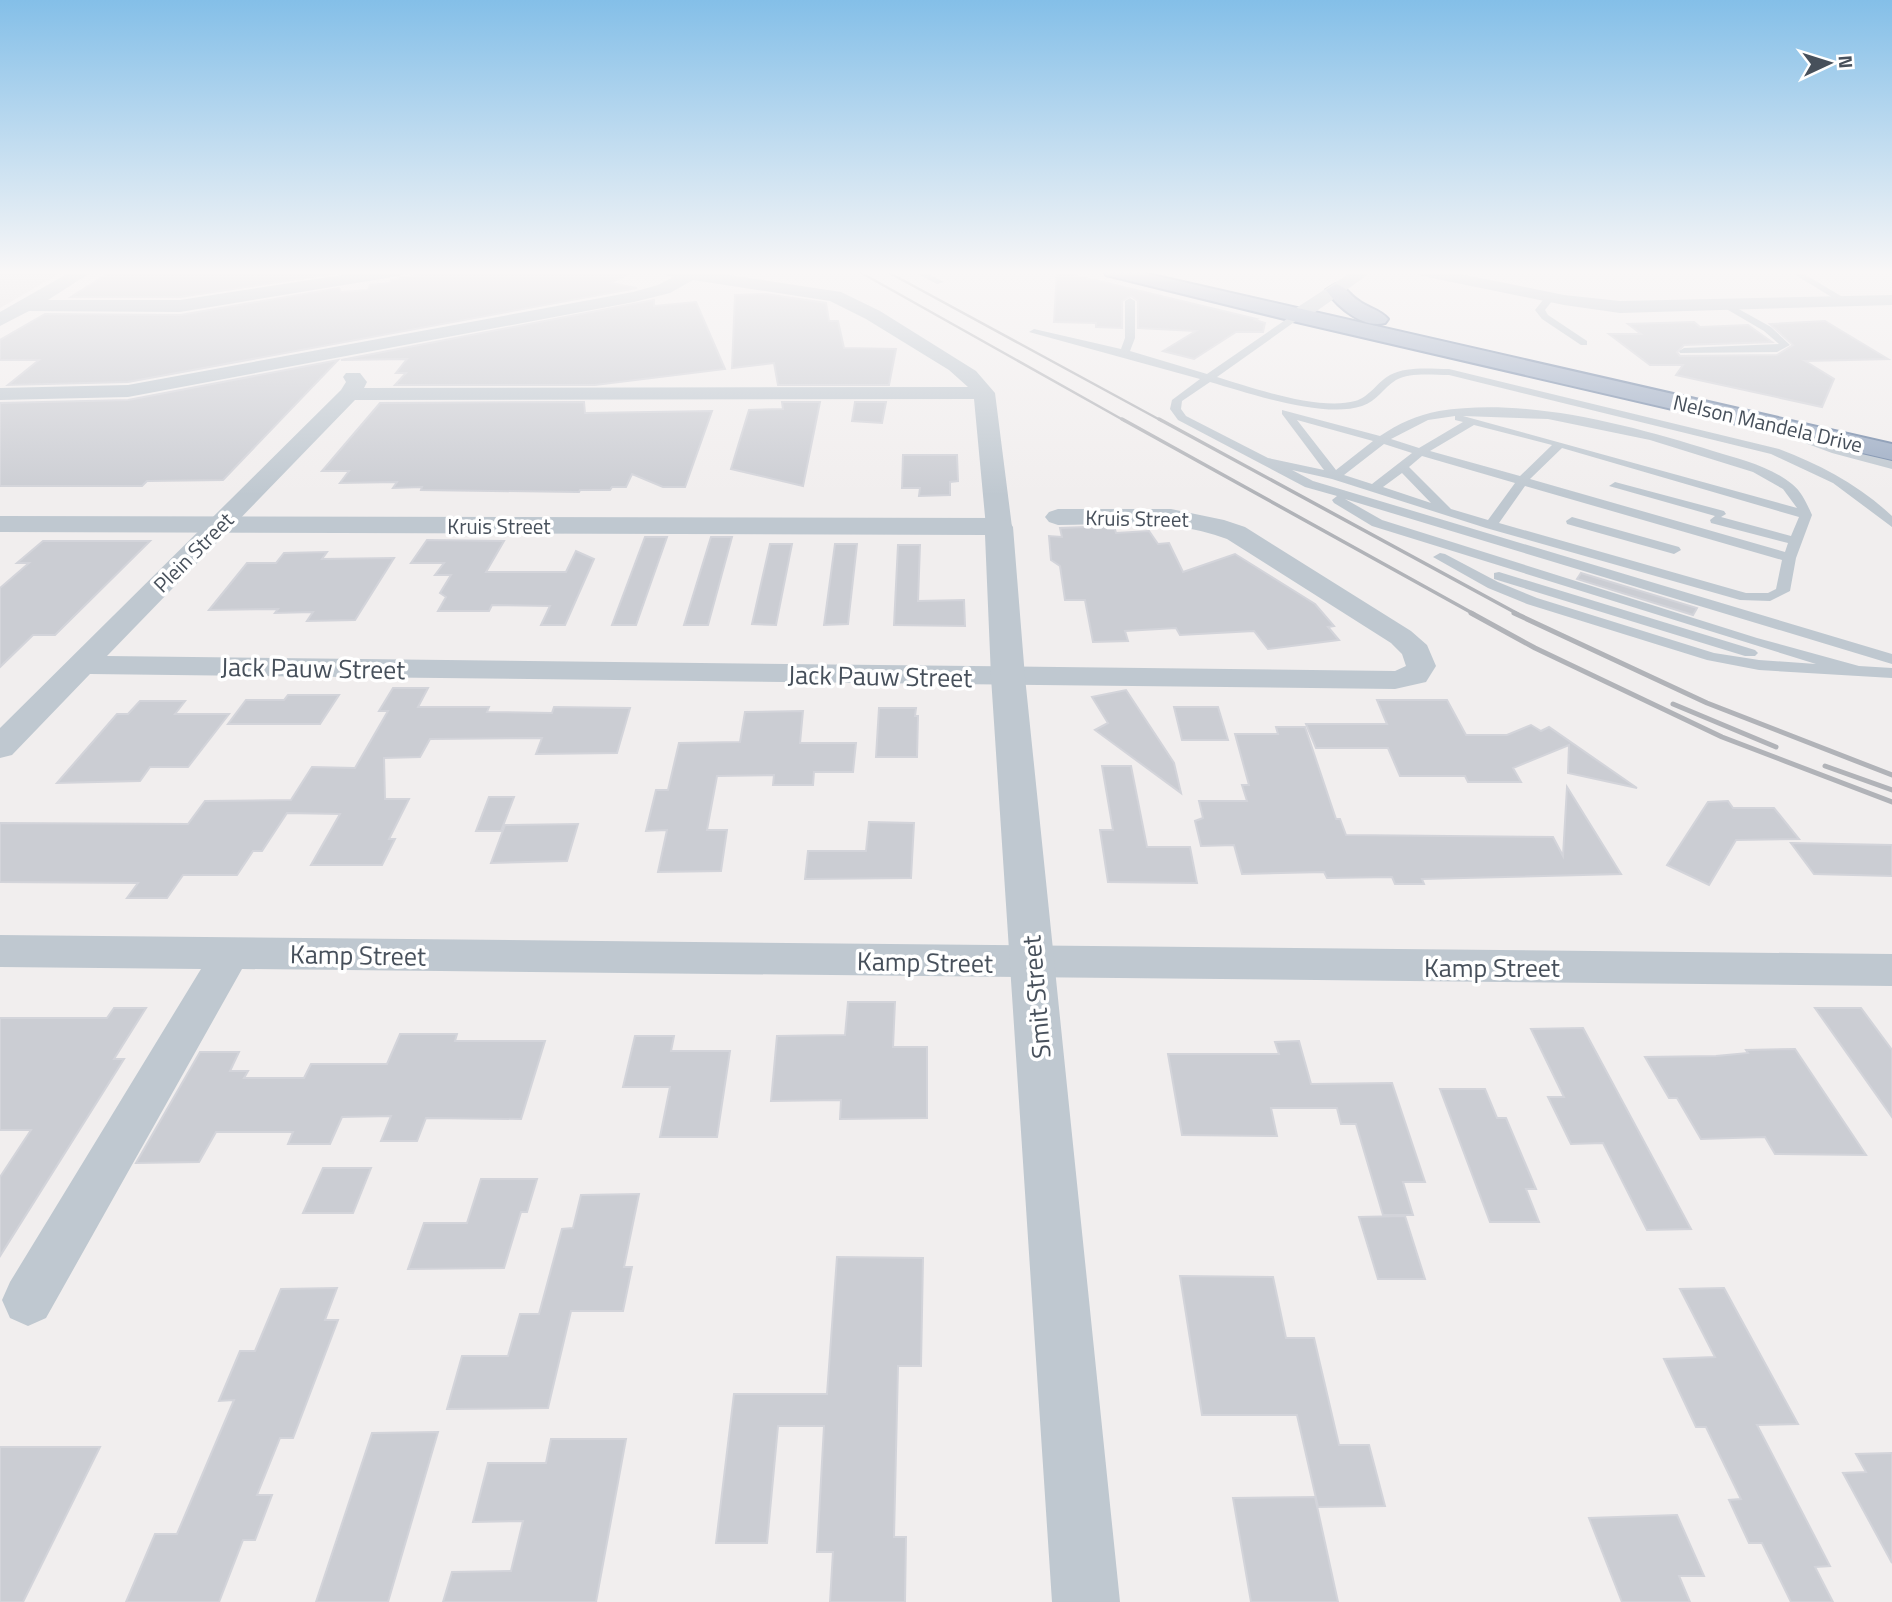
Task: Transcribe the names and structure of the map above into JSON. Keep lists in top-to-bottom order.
{
  "streets": {
    "highway": ["Nelson Mandela Drive"],
    "street": [
      "Kruis Street",
      "Plein Street",
      "Jack Pauw Street",
      "Kamp Street",
      "Smit Street"
    ]
  },
  "crossings": [
    ["Kruis Street", "Plein Street"],
    ["Kruis Street", "Jack Pauw Street"],
    ["Kruis Street", "Smit Street"],
    ["Plein Street", "Jack Pauw Street"],
    ["Jack Pauw Street", "Smit Street"],
    ["Kamp Street", "Smit Street"]
  ],
  "north": "right"
}
